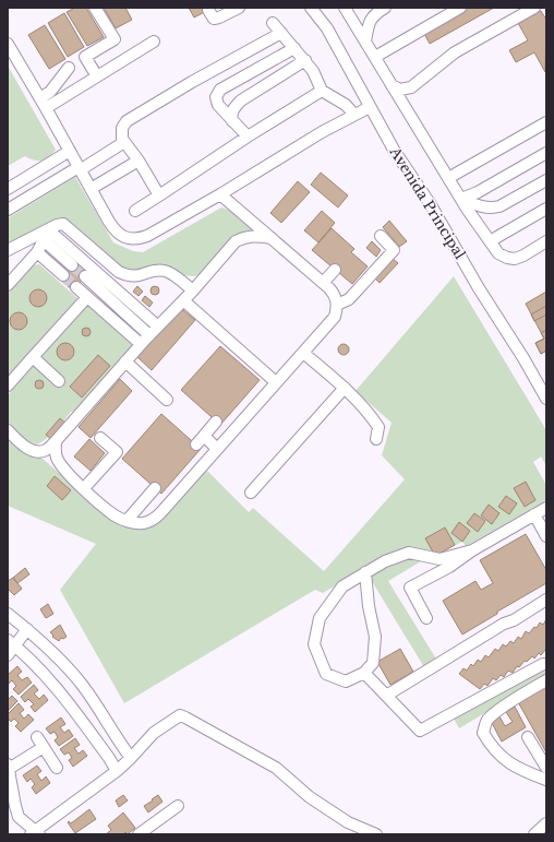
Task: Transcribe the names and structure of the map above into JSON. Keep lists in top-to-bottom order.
{
  "streets": {
    "street": ["Avenida Principal"]
  }
}
